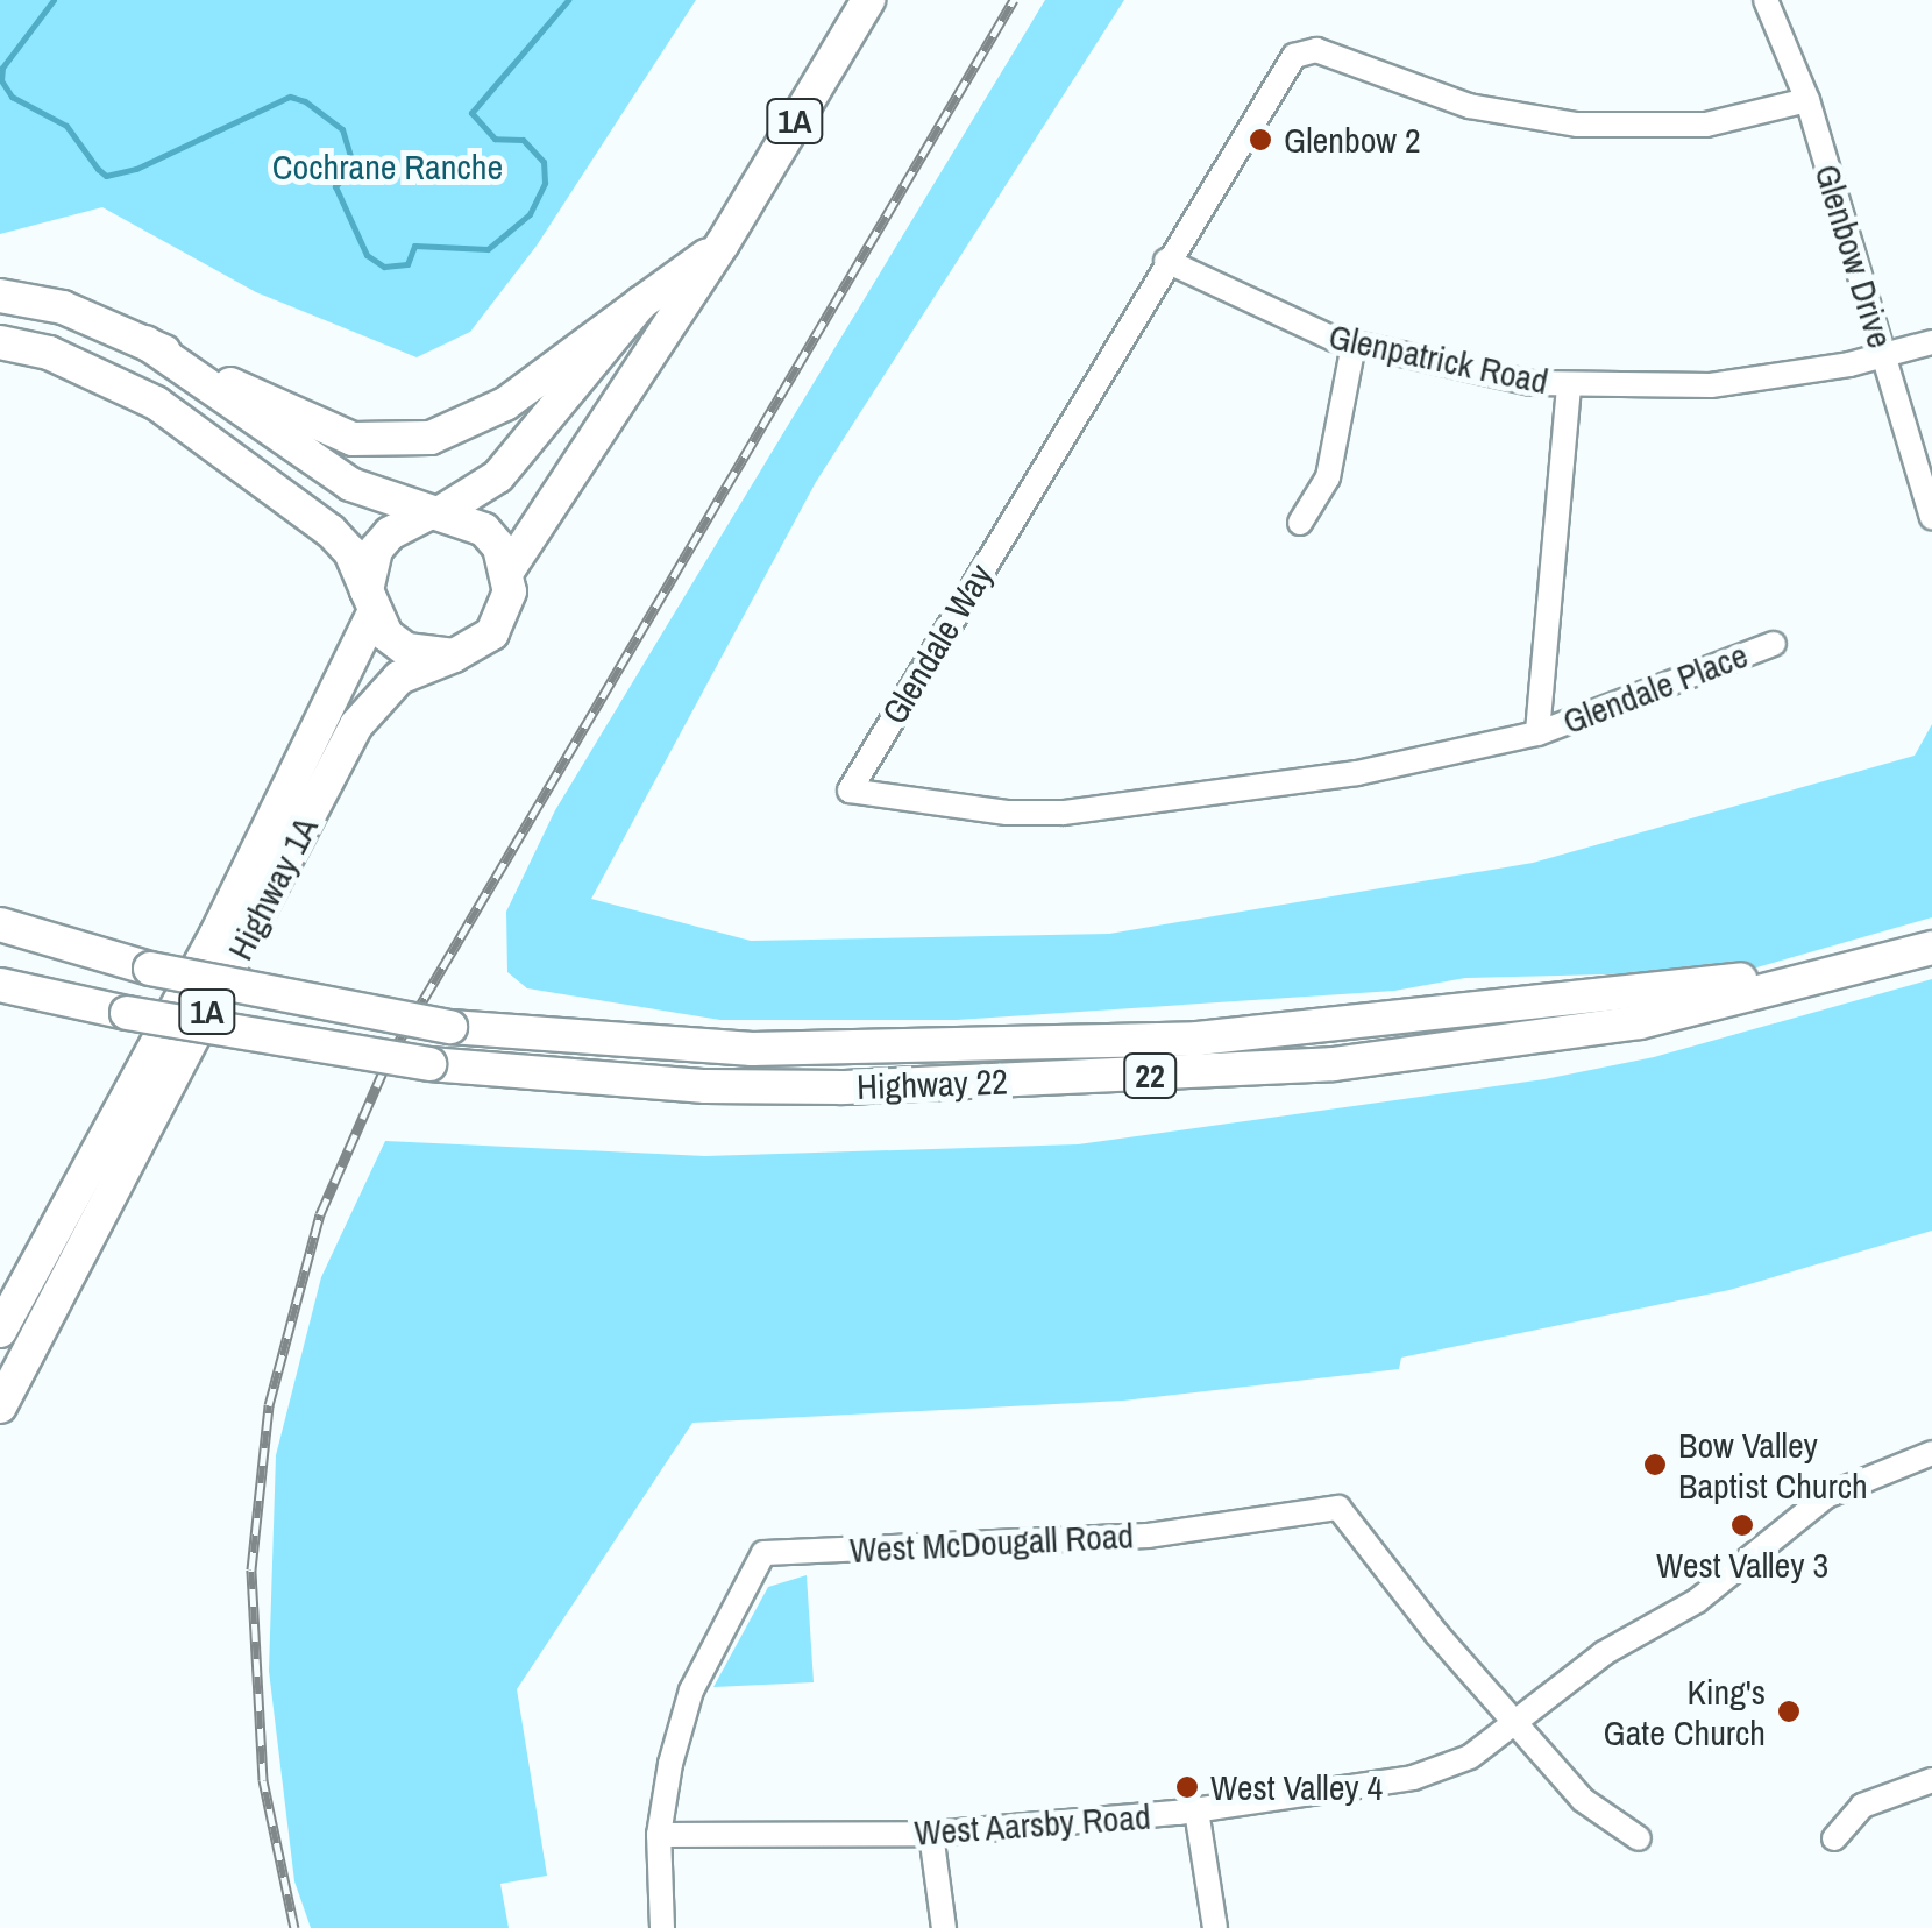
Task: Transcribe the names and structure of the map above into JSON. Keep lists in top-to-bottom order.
{
  "streets": {
    "main road": [
      "1A",
      "Highway 1A",
      "22",
      "Highway 22"
    ],
    "street": [
      "Glenbow Drive",
      "Glenpatrick Road",
      "Glendale Way",
      "Glendale Place",
      "West McDougall Road",
      "West Aarsby Road"
    ]
  },
  "crossings": [
    ["1A", "Highway 1A"],
    ["Glenbow Drive", "Glenpatrick Road"],
    ["Glenbow Drive", "Glendale Way"],
    ["Glenpatrick Road", "Glendale Way"],
    ["Glendale Way", "Glendale Place"],
    ["West McDougall Road", "West Aarsby Road"]
  ],
  "parks": ["Cochrane Ranche"],
  "places": [
    "Glenbow 2",
    "Bow Valley Baptist Church",
    "West Valley 3",
    "King's Gate Church",
    "West Valley 4"
  ]
}
